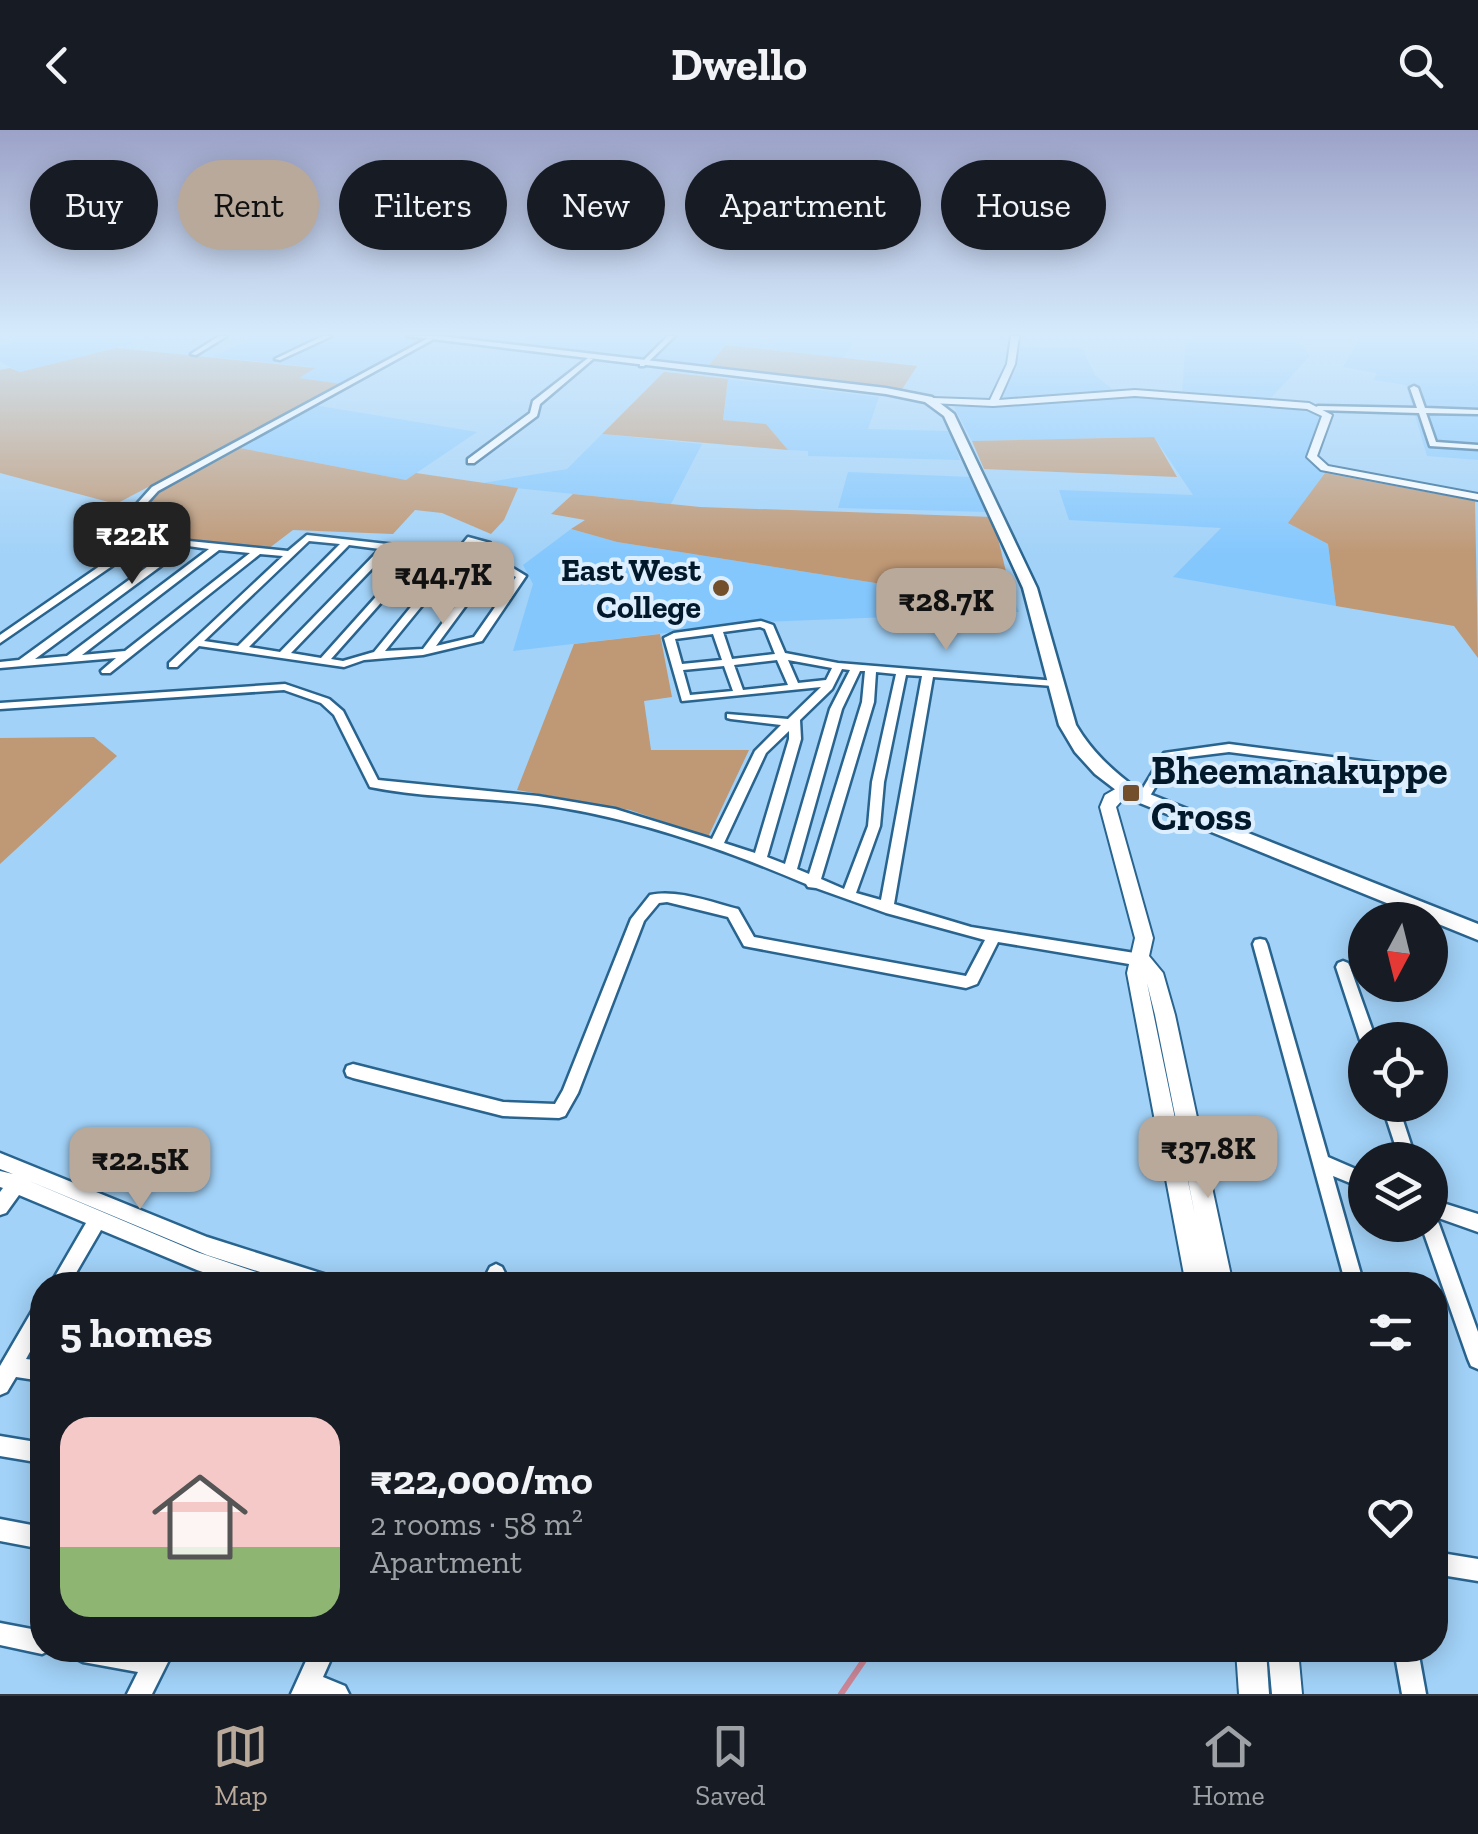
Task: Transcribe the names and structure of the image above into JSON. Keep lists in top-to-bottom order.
{
  "places": {
    "other": ["East West College"],
    "transit": ["Bheemanakuppe Cross"]
  },
  "north": "bottom",
  "page": {
    "header": "Dwello",
    "chip": [
      "Buy",
      "Rent",
      "Filters",
      "New",
      "Apartment",
      "House"
    ],
    "price": [
      "₹22K",
      "₹44.7K",
      "₹28.7K",
      "₹37.8K",
      "₹22.5K"
    ],
    "heading": "5 homes",
    "list": [
      {
        "name": "₹22,000/mo",
        "note": "2 rooms · 58 m² · Apartment"
      }
    ],
    "tabs": ["Map", "Saved", "Home"]
  }
}
